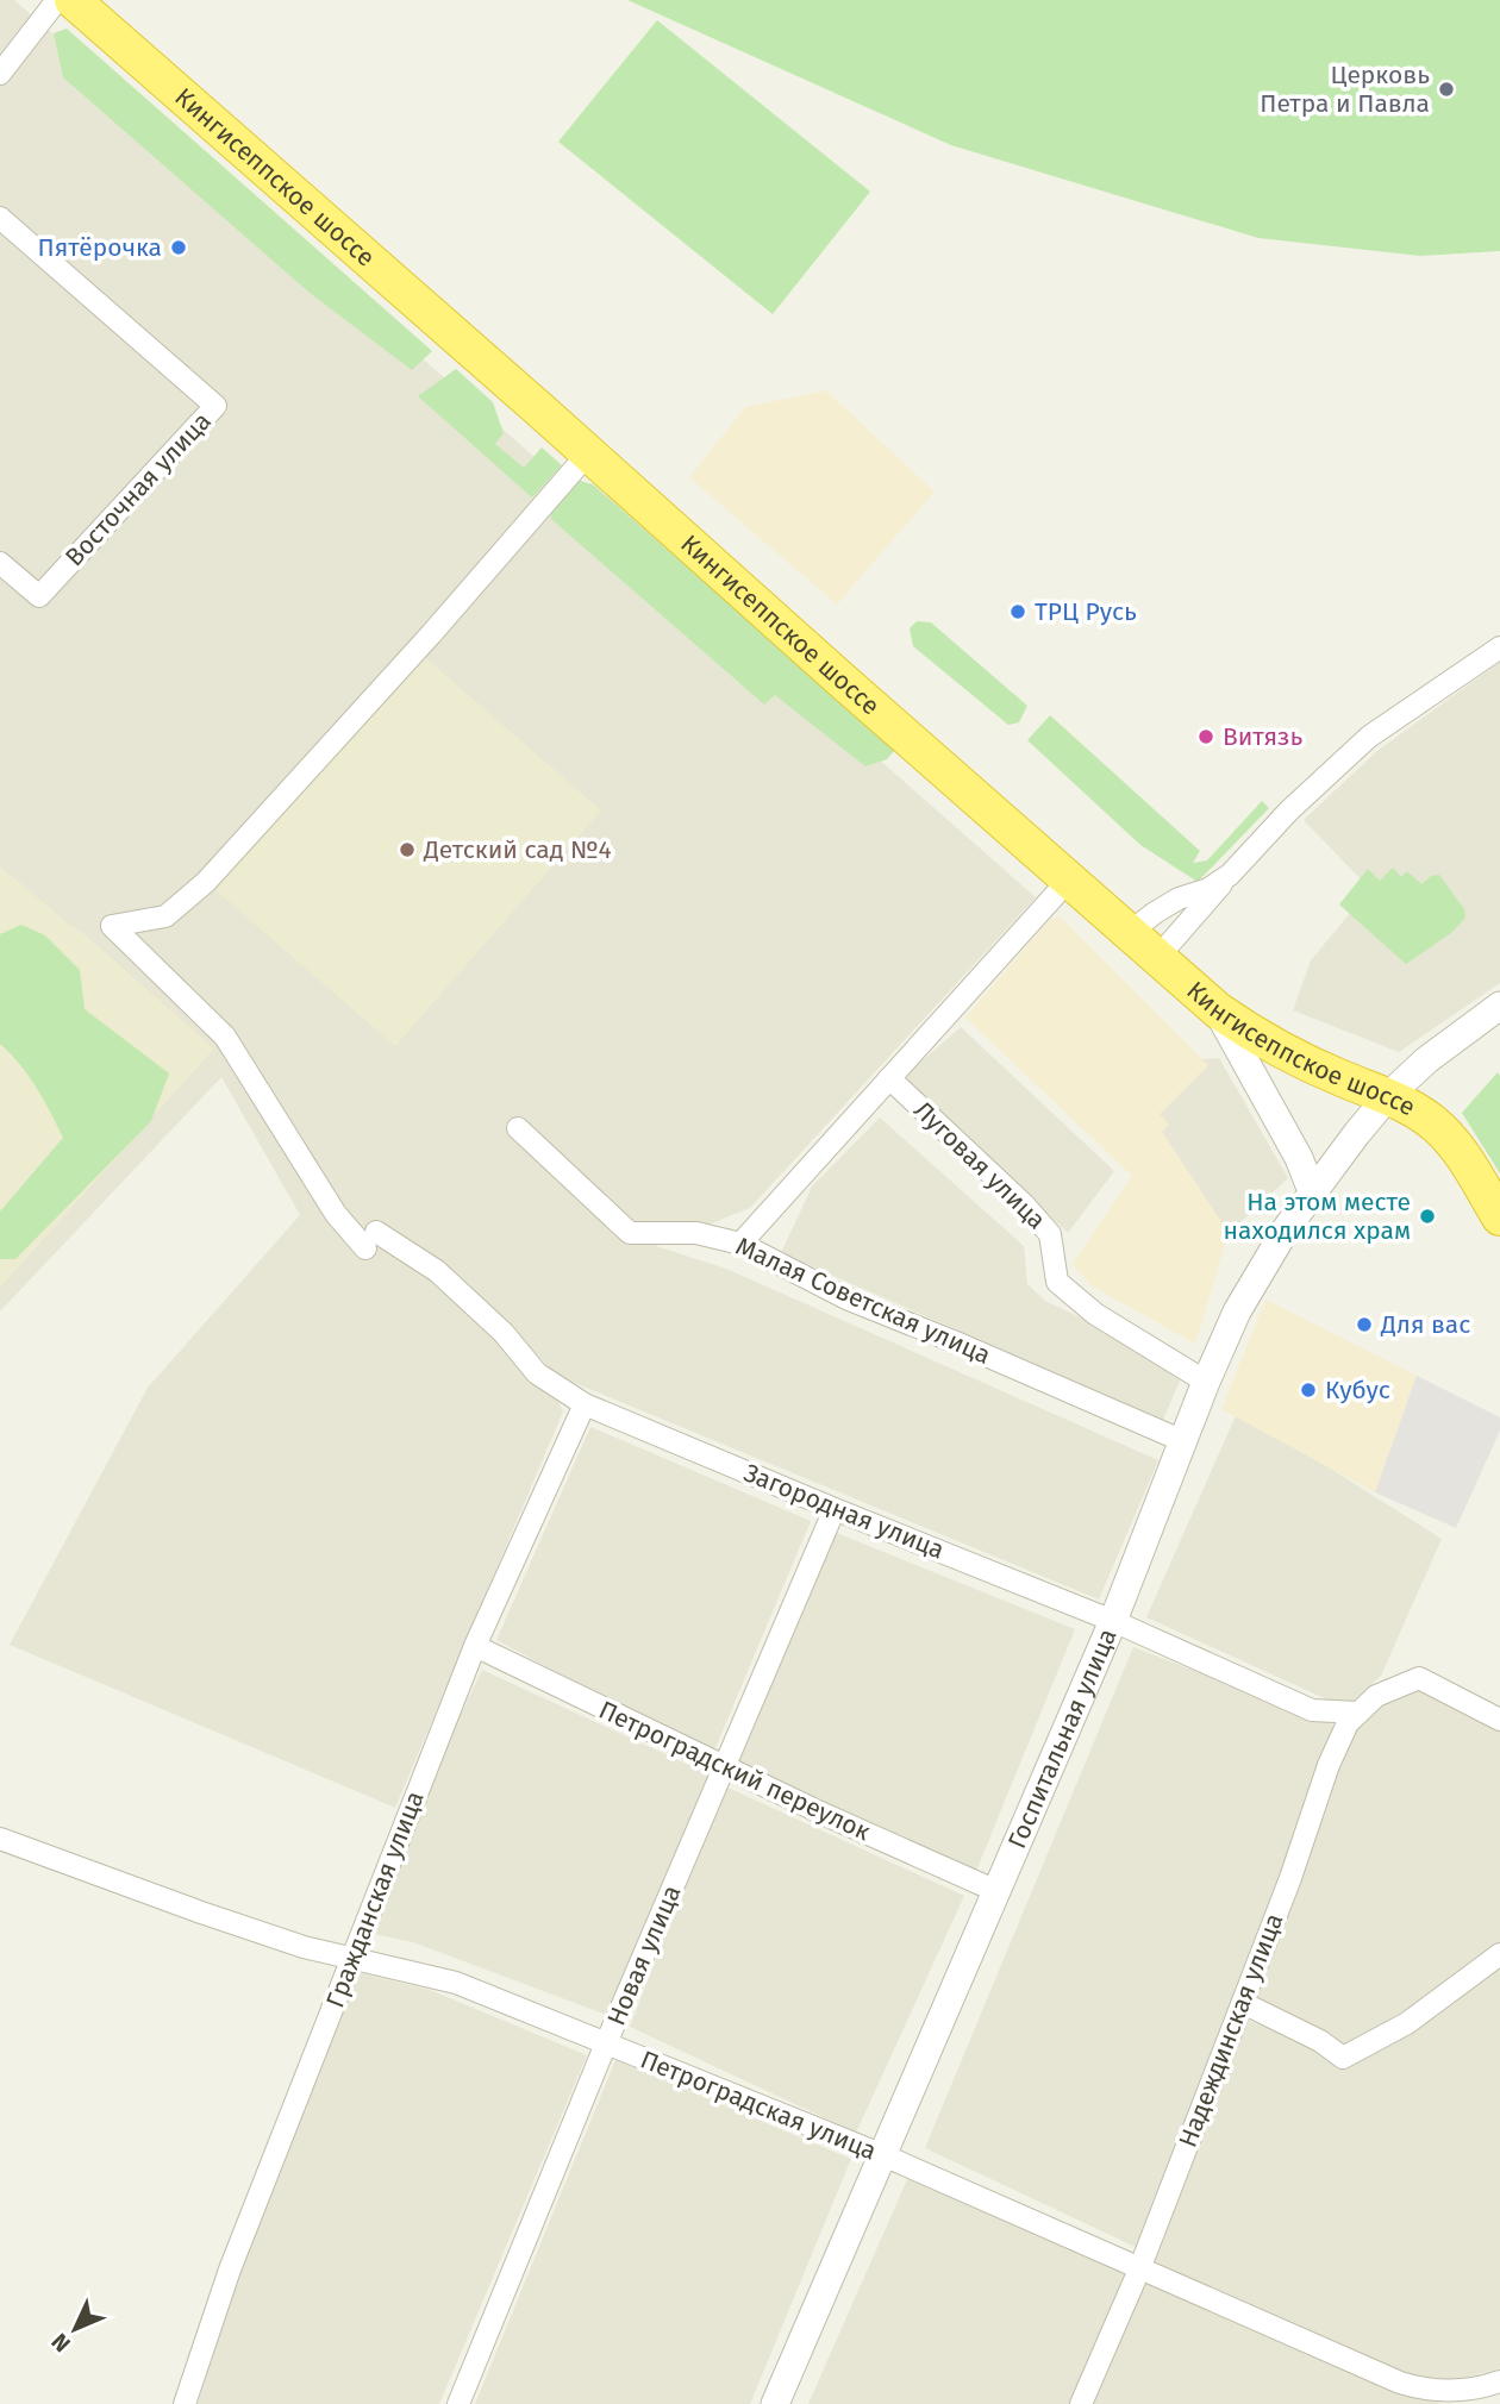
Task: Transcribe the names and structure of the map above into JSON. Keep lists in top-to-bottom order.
{
  "streets": {
    "highway": ["Кингисеппское шоссе"],
    "street": [
      "Восточная улица",
      "Луговая улица",
      "Малая Советская улица",
      "Загородная улица",
      "Госпитальная улица",
      "Петроградский переулок",
      "Гражданская улица",
      "Новая улица",
      "Надеждинская улица",
      "Петроградская улица"
    ]
  },
  "crossings": [
    ["Кингисеппское шоссе", "Загородная улица"],
    ["Кингисеппское шоссе", "Госпитальная улица"],
    ["Луговая улица", "Госпитальная улица"],
    ["Малая Советская улица", "Госпитальная улица"],
    ["Загородная улица", "Госпитальная улица"],
    ["Загородная улица", "Гражданская улица"],
    ["Загородная улица", "Новая улица"],
    ["Загородная улица", "Надеждинская улица"],
    ["Госпитальная улица", "Петроградский переулок"],
    ["Госпитальная улица", "Петроградская улица"],
    ["Петроградский переулок", "Гражданская улица"],
    ["Петроградский переулок", "Новая улица"],
    ["Гражданская улица", "Петроградская улица"],
    ["Новая улица", "Петроградская улица"],
    ["Надеждинская улица", "Петроградская улица"]
  ],
  "places": [
    "Церковь Петра и Павла",
    "Пятёрочка",
    "ТРЦ Русь",
    "Витязь",
    "Детский сад №4",
    "На этом месте находился храм",
    "Для вас",
    "Кубус"
  ],
  "north": "bottom left"
}
